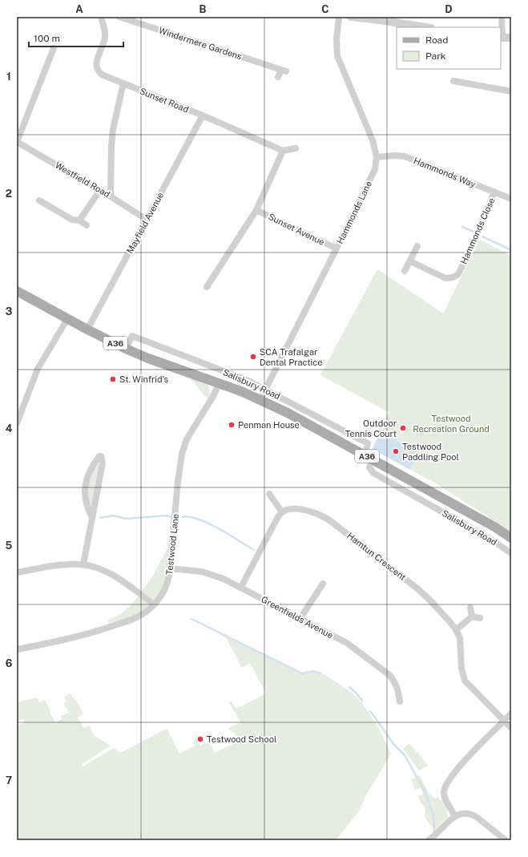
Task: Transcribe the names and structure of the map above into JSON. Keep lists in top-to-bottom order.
{
  "streets": {
    "main road": ["A36", "Salisbury Road"],
    "street": [
      "Windermere Gardens",
      "Sunset Road",
      "Hammonds Way",
      "Westfield Road",
      "Hammonds Lane",
      "Mayfield Avenue",
      "Sunset Avenue",
      "Hammonds Close",
      "Testwood Lane",
      "Hamtun Crescent",
      "Greenfields Avenue"
    ]
  },
  "crossings": [
    ["Sunset Road", "Mayfield Avenue"],
    ["Hammonds Way", "Hammonds Lane"],
    ["Hammonds Way", "Hammonds Close"],
    ["Westfield Road", "Mayfield Avenue"],
    ["Hammonds Lane", "Sunset Avenue"],
    ["Hammonds Lane", "Salisbury Road"],
    ["Mayfield Avenue", "Salisbury Road"],
    ["Salisbury Road", "Testwood Lane"],
    ["Testwood Lane", "Greenfields Avenue"]
  ],
  "parks": ["Testwood Recreation Ground"],
  "places": [
    "SCA Trafalgar Dental Practice",
    "St. Winfrid's",
    "Penman House",
    "Outdoor Tennis Court",
    "Testwood Paddling Pool",
    "Testwood School"
  ],
  "legend": ["Road", "Park"],
  "scale_bar": "100 m",
  "grid": {
    "columns": [
      "A",
      "B",
      "C",
      "D"
    ],
    "rows": [
      "1",
      "2",
      "3",
      "4",
      "5",
      "6",
      "7"
    ]
  }
}
